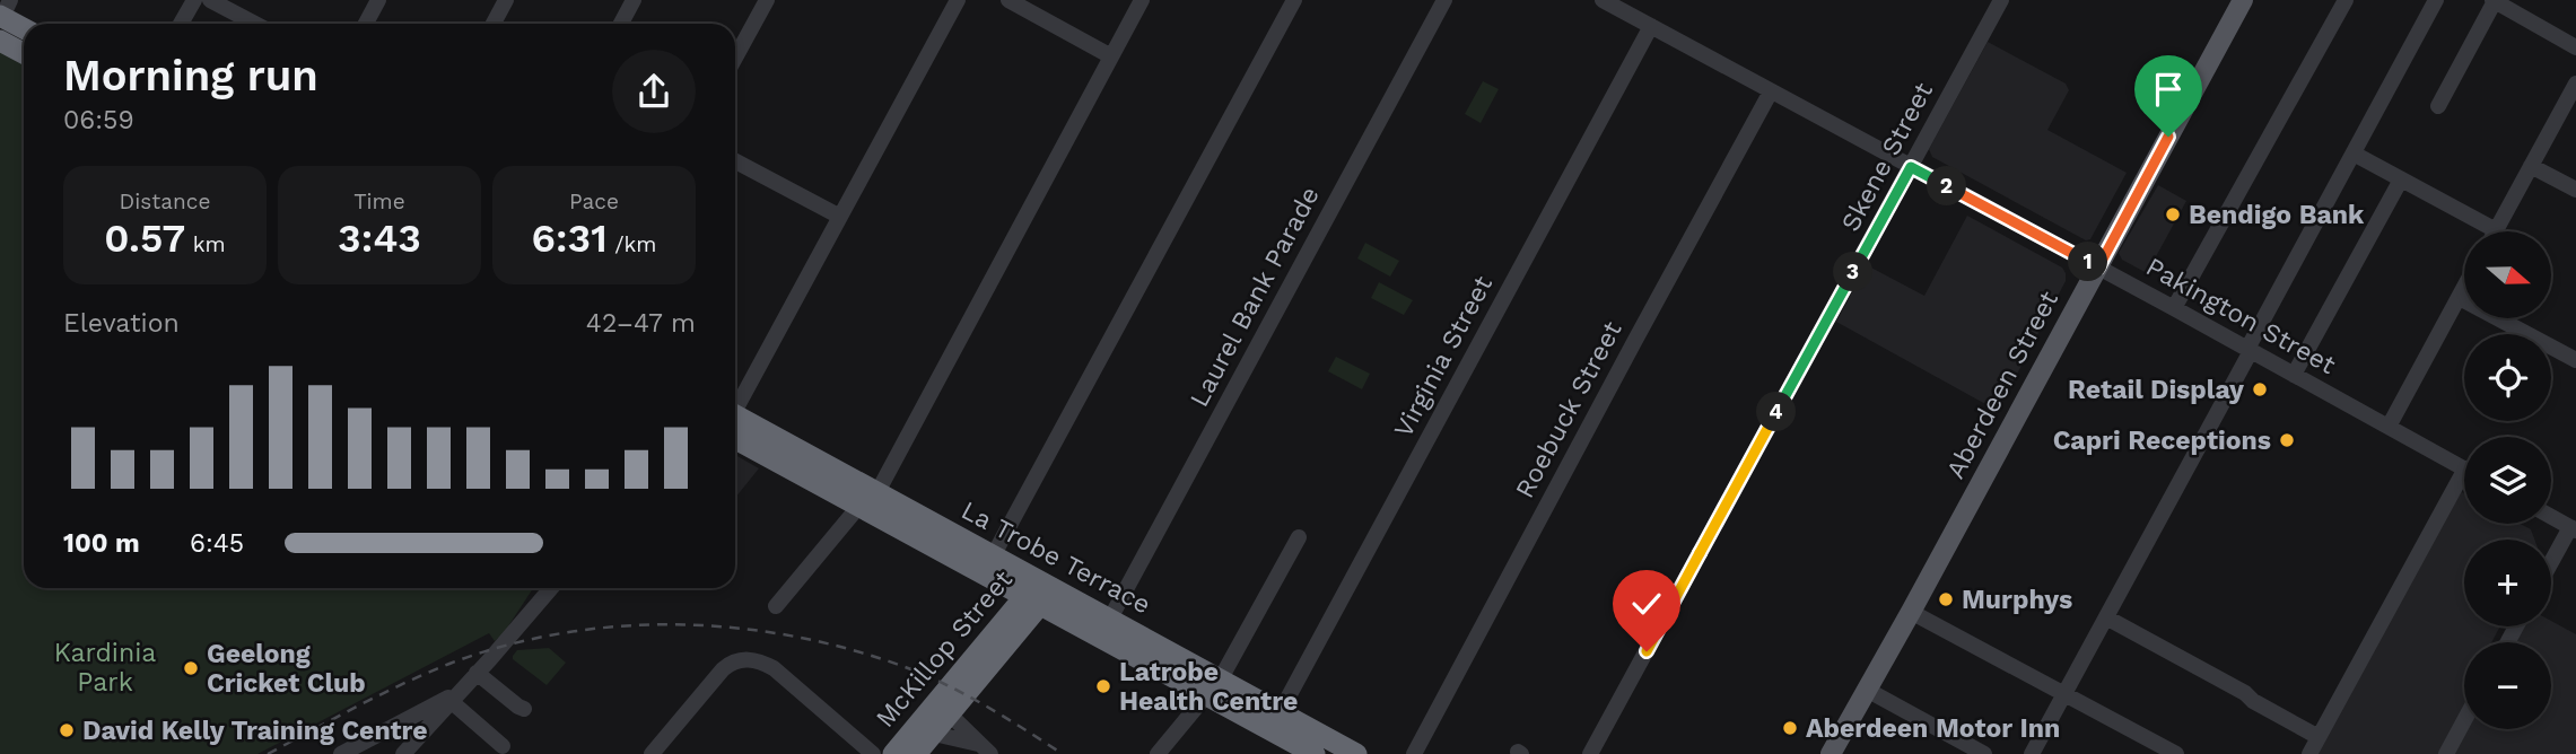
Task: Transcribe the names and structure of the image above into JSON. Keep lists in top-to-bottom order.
{
  "streets": {
    "highway": ["La Trobe Terrace", "McKillop Street"],
    "main road": ["Aberdeen Street"],
    "street": [
      "Skene Street",
      "Laurel Bank Parade",
      "Pakington Street",
      "Virginia Street",
      "Roebuck Street"
    ]
  },
  "crossings": [
    ["Skene Street", "Pakington Street"],
    ["Laurel Bank Parade", "La Trobe Terrace"],
    ["Pakington Street", "Virginia Street"],
    ["Pakington Street", "Aberdeen Street"],
    ["Pakington Street", "Roebuck Street"],
    ["Virginia Street", "La Trobe Terrace"],
    ["La Trobe Terrace", "McKillop Street"]
  ],
  "parks": ["Kardinia Park"],
  "places": [
    "Bendigo Bank",
    "Retail Display",
    "Capri Receptions",
    "Murphys",
    "Geelong Cricket Club",
    "Latrobe Health Centre",
    "Aberdeen Motor Inn",
    "David Kelly Training Centre"
  ],
  "north": "right",
  "page": {
    "heading": ["Morning run", "06:59"],
    "stats": [
      ["Distance", "0.57 km"],
      ["Time", "3:43"],
      ["Pace", "6:31 /km"]
    ],
    "pins": [
      "2",
      "1",
      "3",
      "4"
    ],
    "map_buttons": ["+", "−"],
    "chart": ["Elevation", "42–47 m"],
    "list": [
      {
        "name": "100 m",
        "note": "6:45"
      }
    ]
  }
}
